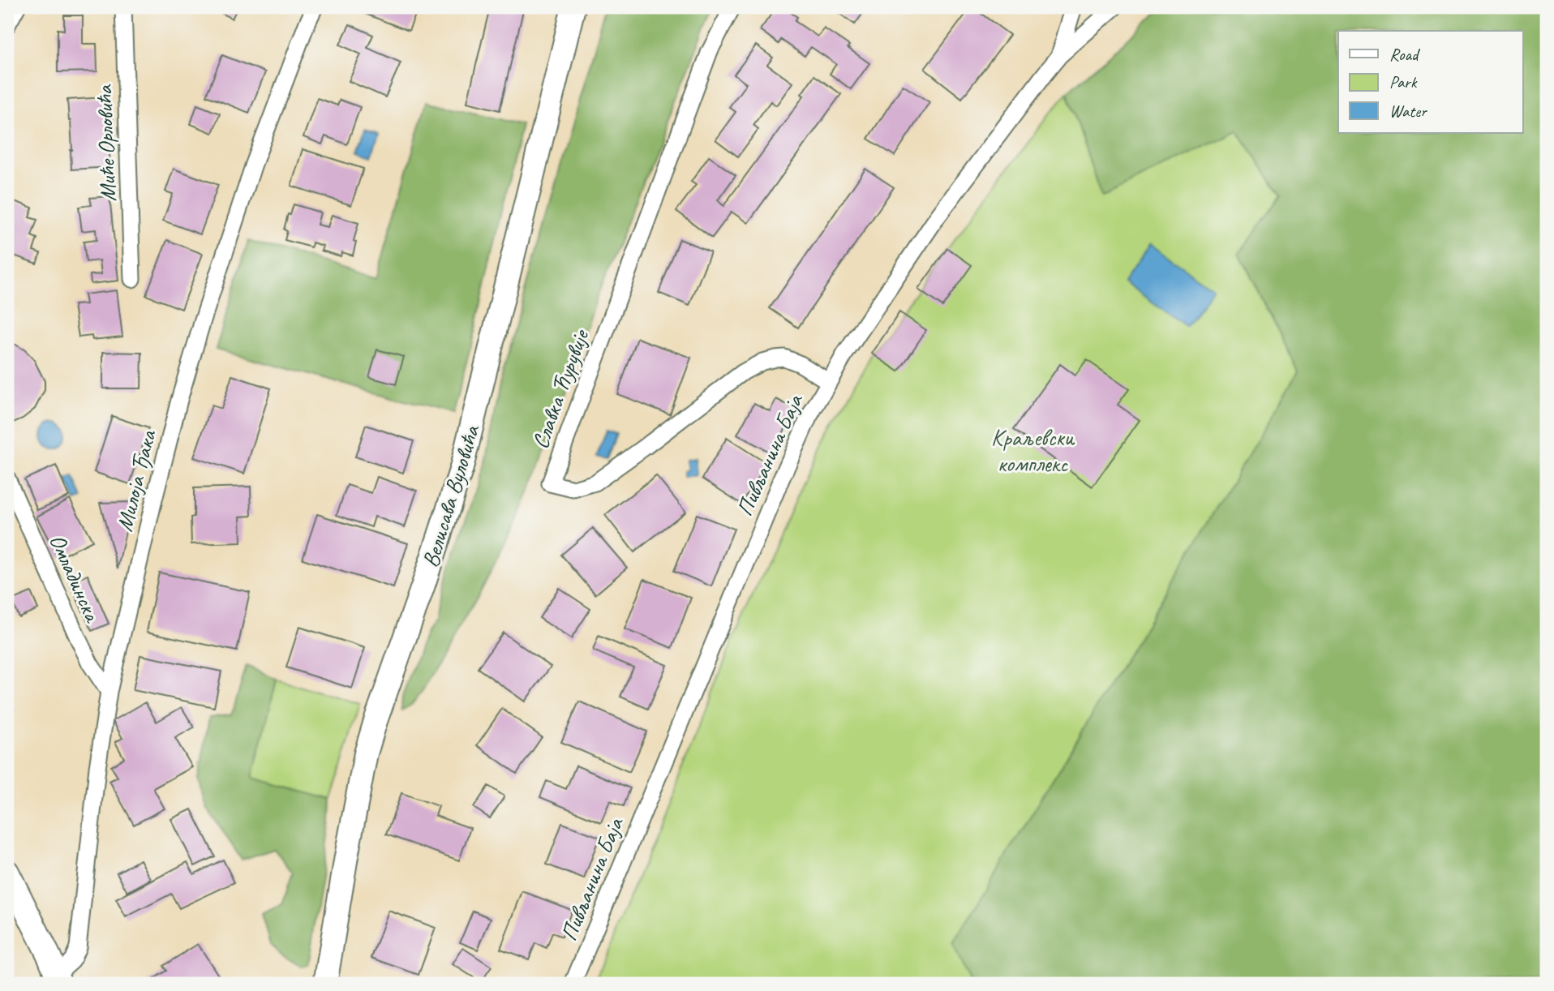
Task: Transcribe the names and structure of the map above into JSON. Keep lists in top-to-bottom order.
{
  "streets": {
    "street": [
      "Миће Орловића",
      "Славка Ћурувије",
      "Пивљанина Баја",
      "Милоја Ђака",
      "Велисава Вуловића",
      "Омладинска"
    ]
  },
  "crossings": [
    ["Славка Ћурувије", "Пивљанина Баја"],
    ["Милоја Ђака", "Омладинска"]
  ],
  "parks": ["Краљевски комплекс"],
  "legend": ["Road", "Park", "Water"]
}
